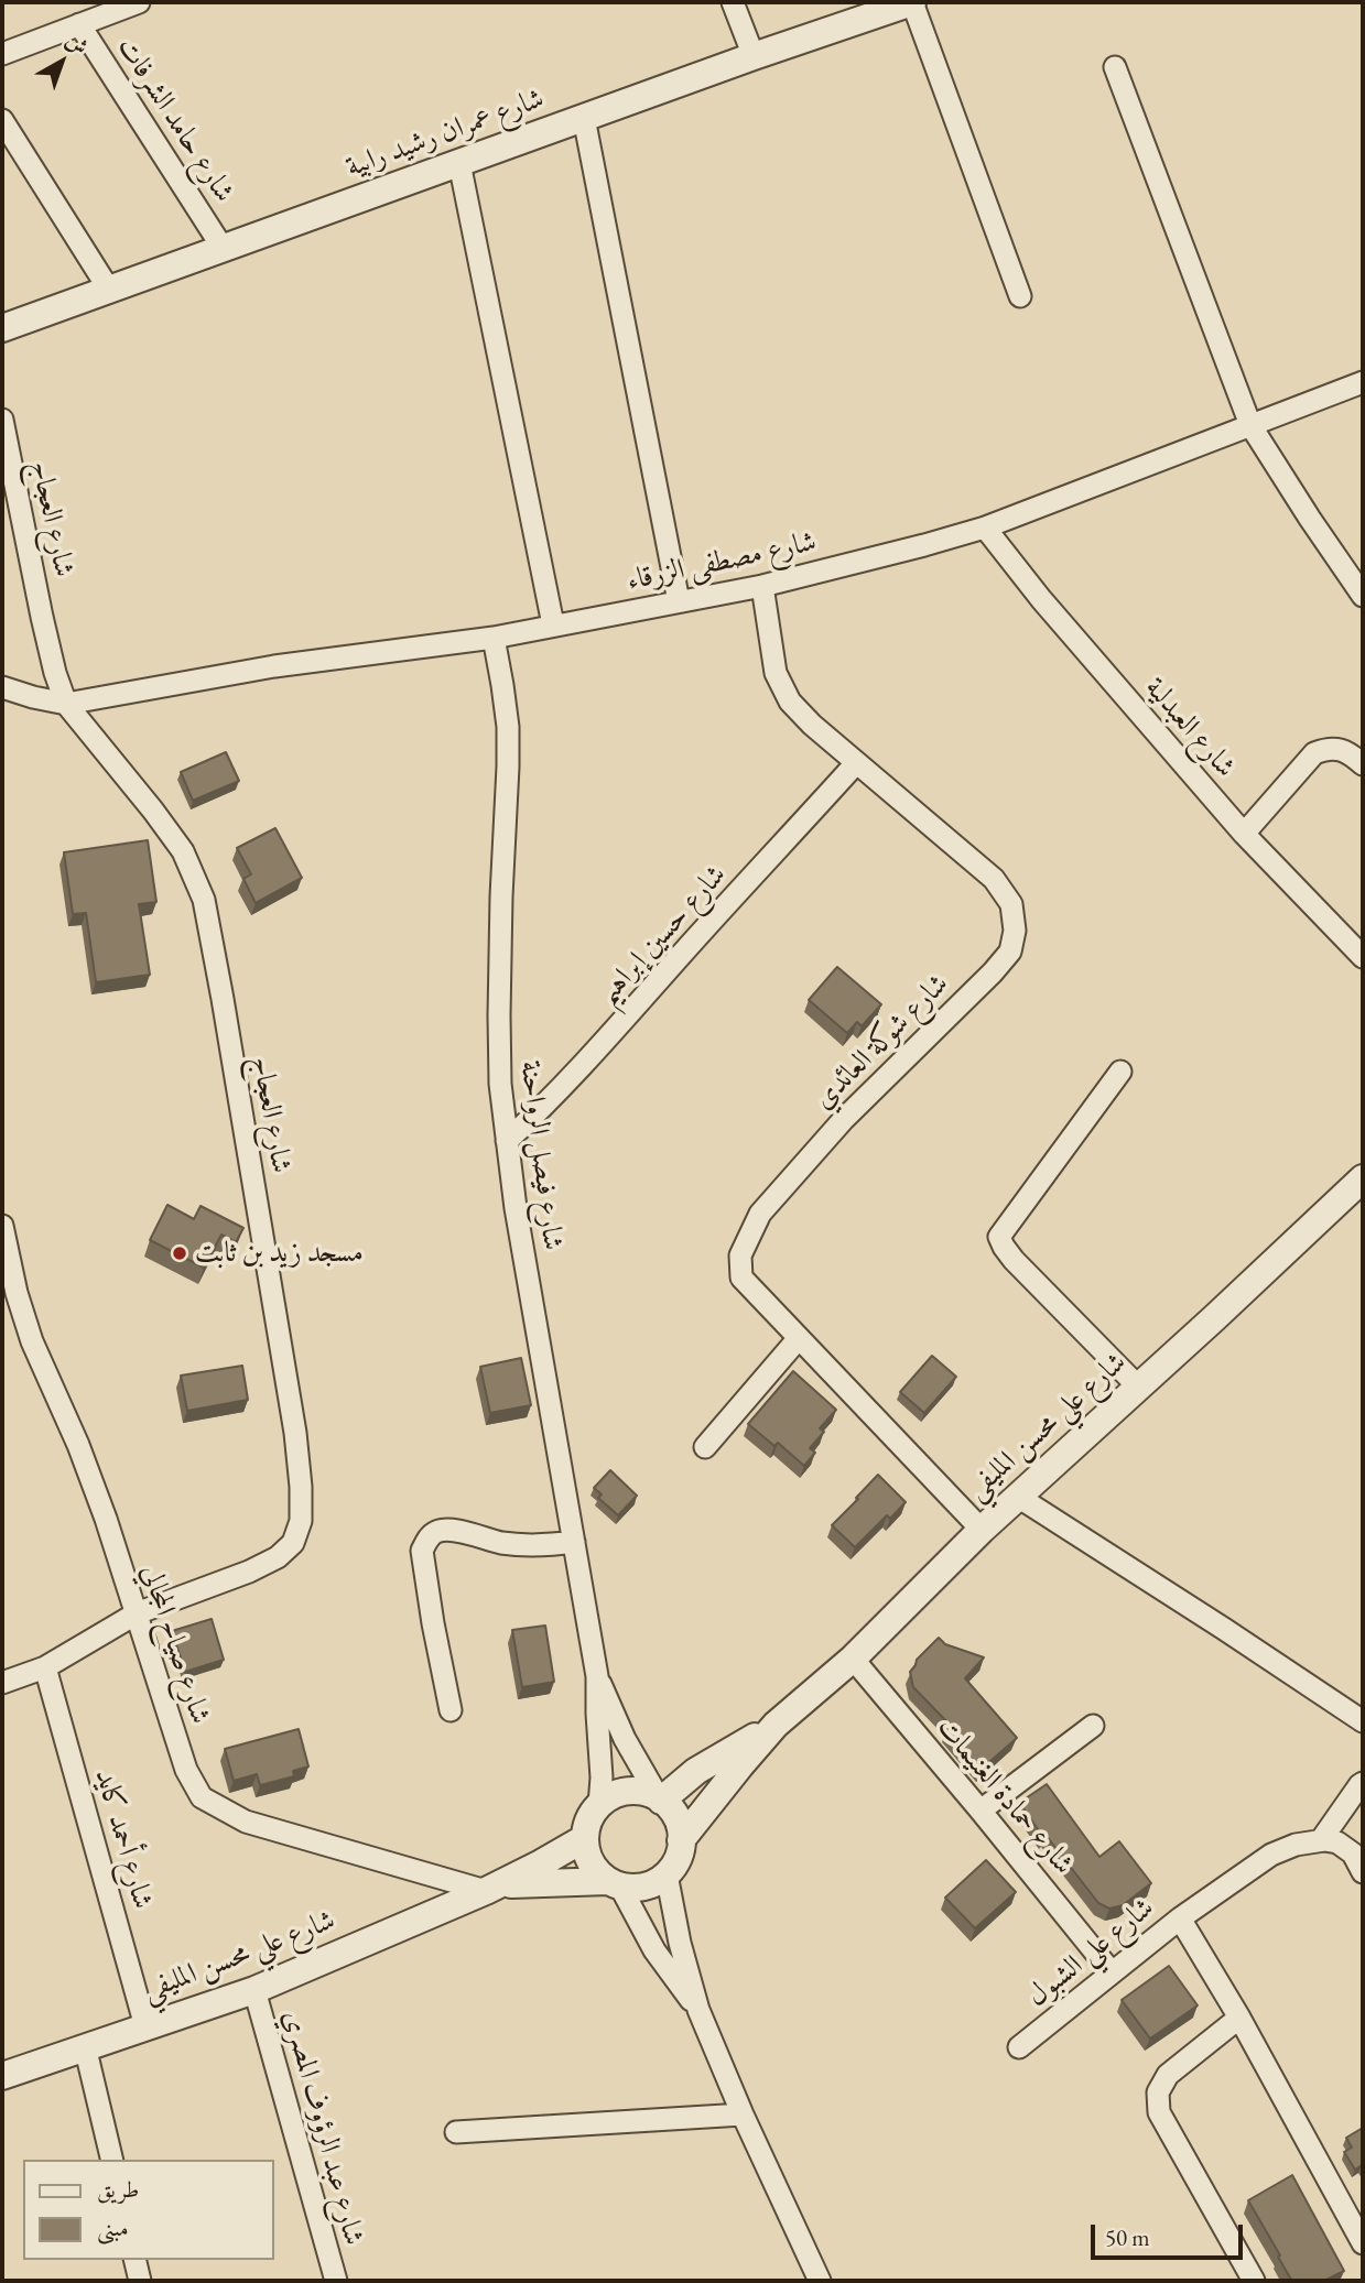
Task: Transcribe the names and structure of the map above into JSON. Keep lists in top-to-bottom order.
{
  "streets": {
    "street": [
      "شارع حامد الشرفات",
      "شارع عمران رشيد رابية",
      "شارع العجاج",
      "شارع مصطفى الزرقاء",
      "شارع العبدلية",
      "شارع حسين إبراهيم",
      "شارع شوكة العائدي",
      "شارع فيصل الرواحنة",
      "شارع علي محسن المليفي",
      "شارع صياح المجالي",
      "شارع حمادة الغنيمات",
      "شارع أحمد كايد",
      "شارع علي الشبول",
      "شارع عبد الرؤوف المصري"
    ]
  },
  "crossings": [
    ["شارع حامد الشرفات", "شارع عمران رشيد رابية"],
    ["شارع العجاج", "شارع مصطفى الزرقاء"],
    ["شارع العجاج", "شارع صياح المجالي"],
    ["شارع العجاج", "شارع أحمد كايد"],
    ["شارع مصطفى الزرقاء", "شارع العبدلية"],
    ["شارع مصطفى الزرقاء", "شارع شوكة العائدي"],
    ["شارع مصطفى الزرقاء", "شارع فيصل الرواحنة"],
    ["شارع حسين إبراهيم", "شارع شوكة العائدي"],
    ["شارع حسين إبراهيم", "شارع فيصل الرواحنة"],
    ["شارع شوكة العائدي", "شارع علي محسن المليفي"],
    ["شارع فيصل الرواحنة", "شارع علي محسن المليفي"],
    ["شارع علي محسن المليفي", "شارع صياح المجالي"],
    ["شارع علي محسن المليفي", "شارع حمادة الغنيمات"],
    ["شارع علي محسن المليفي", "شارع أحمد كايد"],
    ["شارع علي محسن المليفي", "شارع عبد الرؤوف المصري"],
    ["شارع حمادة الغنيمات", "شارع علي الشبول"]
  ],
  "places": ["مسجد زيد بن ثابت"],
  "legend": ["طريق", "مبنى"],
  "scale_bar": "50 m",
  "north": "top right"
}
